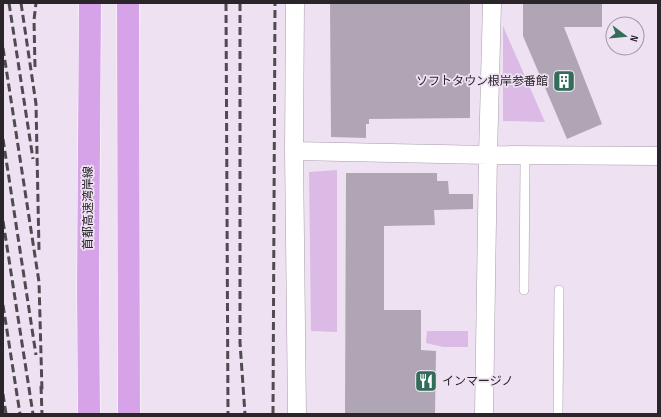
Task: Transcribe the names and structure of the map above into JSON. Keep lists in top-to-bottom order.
{
  "streets": {
    "highway": ["首都高速湾岸線"]
  },
  "places": {
    "building": ["ソフトタウン根岸参番館"],
    "restaurant": ["インマージノ"]
  },
  "north": "right"
}
